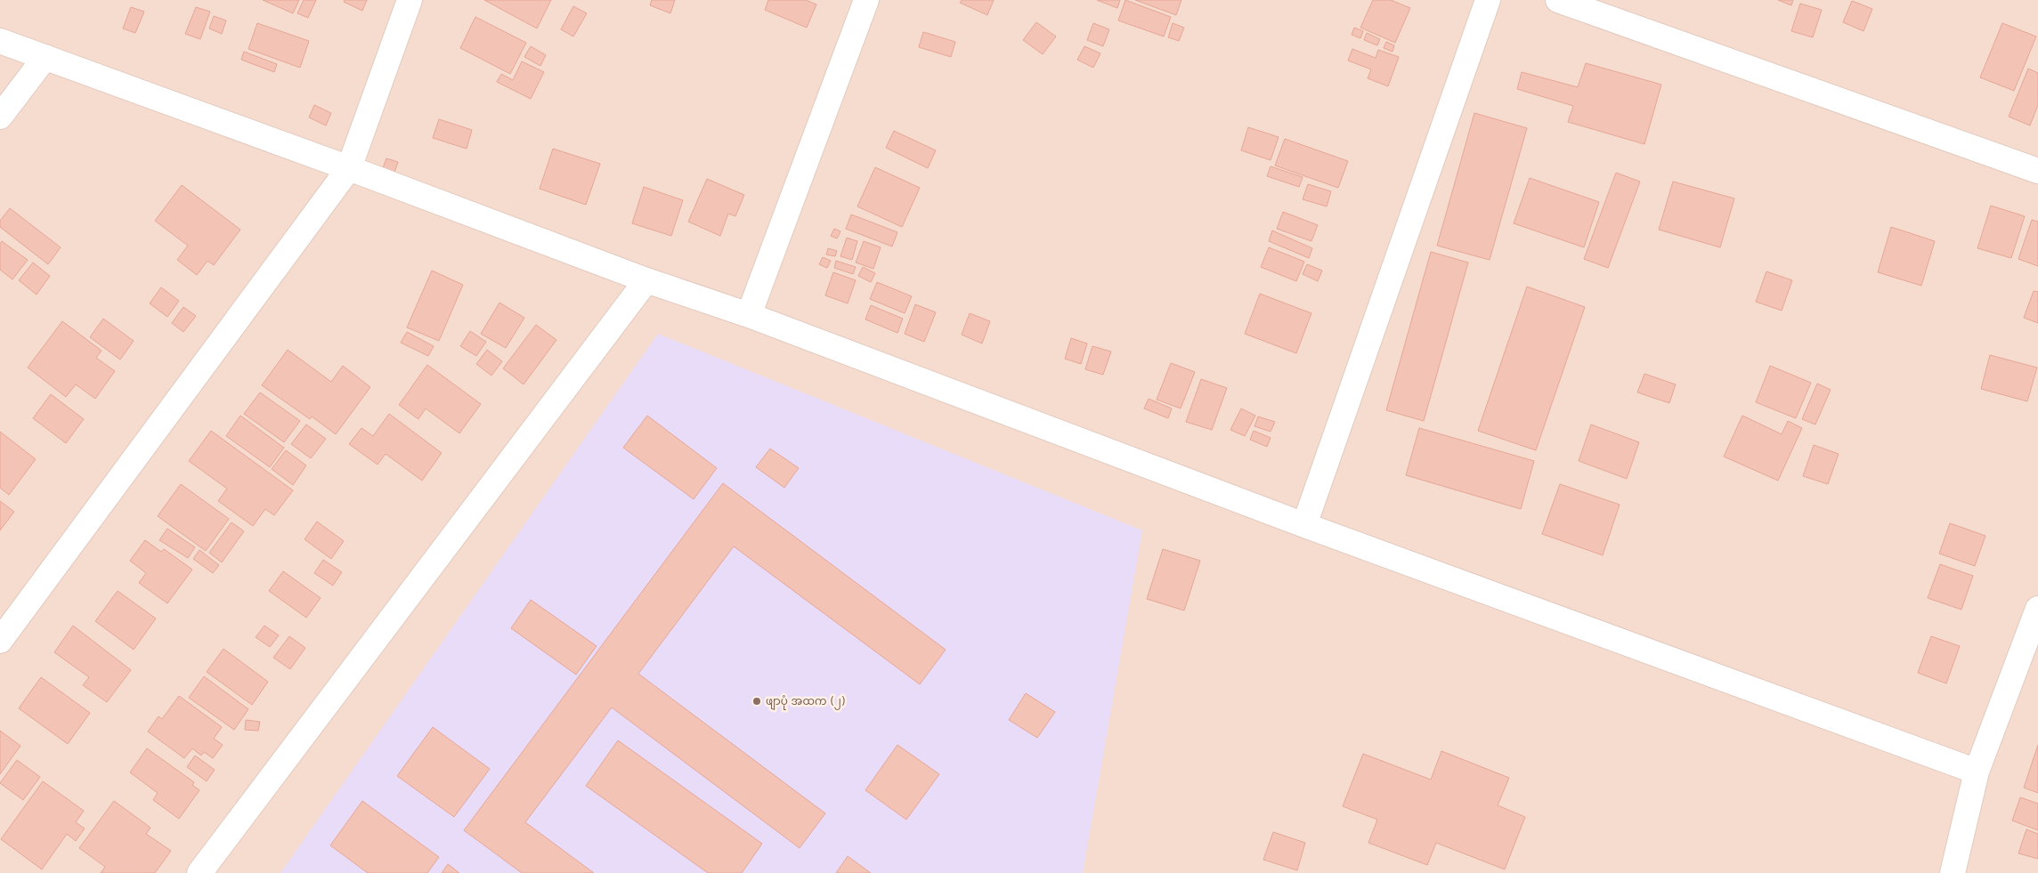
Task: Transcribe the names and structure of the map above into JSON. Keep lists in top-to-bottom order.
{
  "places": ["ဖျာပုံ အထက (၂)"]
}
